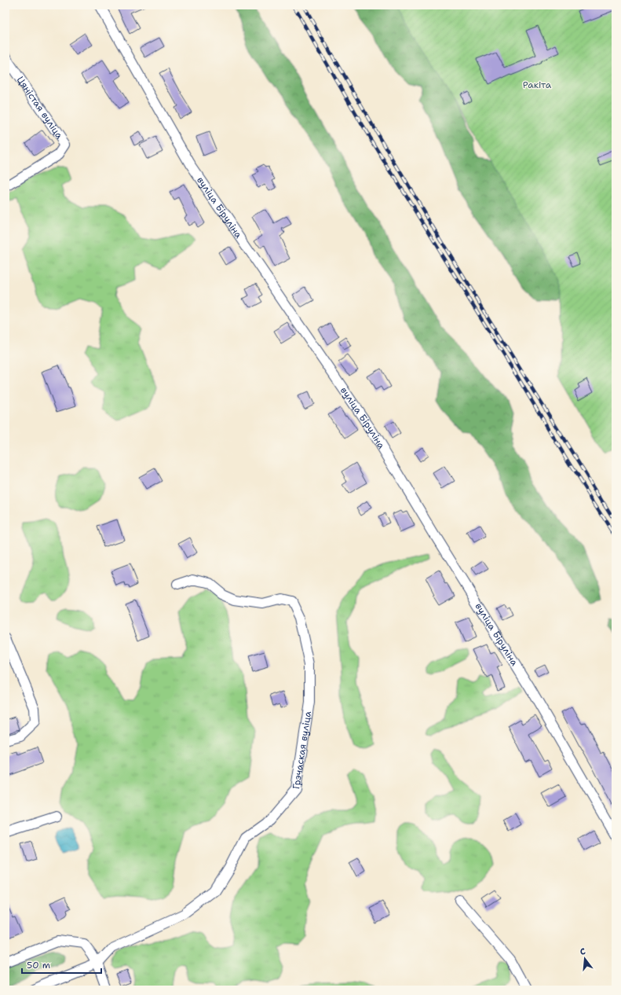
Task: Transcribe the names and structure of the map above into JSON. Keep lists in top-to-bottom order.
{
  "streets": {
    "street": ["Цяністая вуліца", "вуліца Біруліна", "Грэчаская вуліца"]
  },
  "parks": ["Ракіта"],
  "scale_bar": "50 m",
  "north": "top"
}
